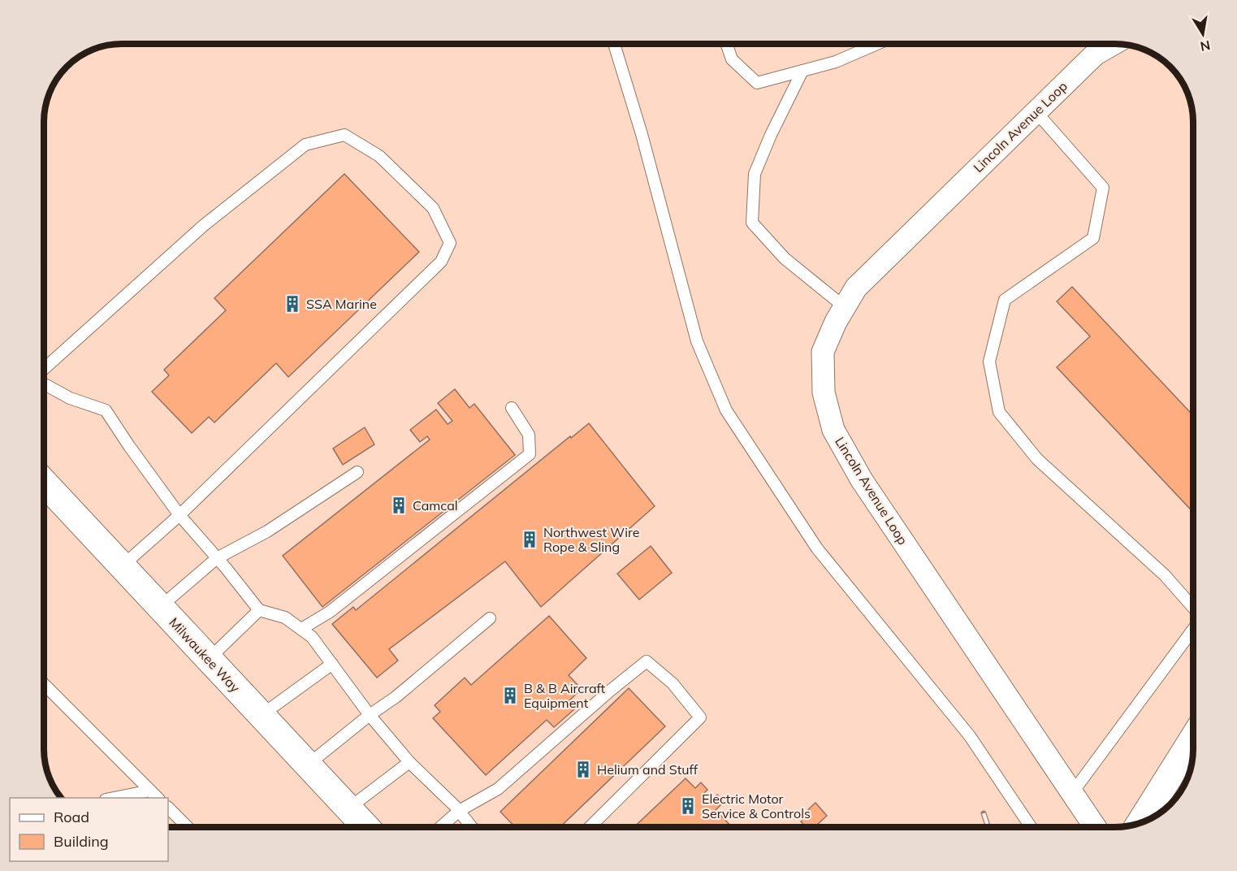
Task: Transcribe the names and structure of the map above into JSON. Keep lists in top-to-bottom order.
{
  "streets": {
    "street": ["Lincoln Avenue Loop", "Milwaukee Way"]
  },
  "places": {
    "building": [
      "SSA Marine",
      "Camcal",
      "Northwest Wire Rope & Sling",
      "B & B Aircraft Equipment",
      "Helium and Stuff",
      "Electric Motor Service & Controls"
    ]
  },
  "legend": ["Road", "Building"],
  "north": "bottom"
}
